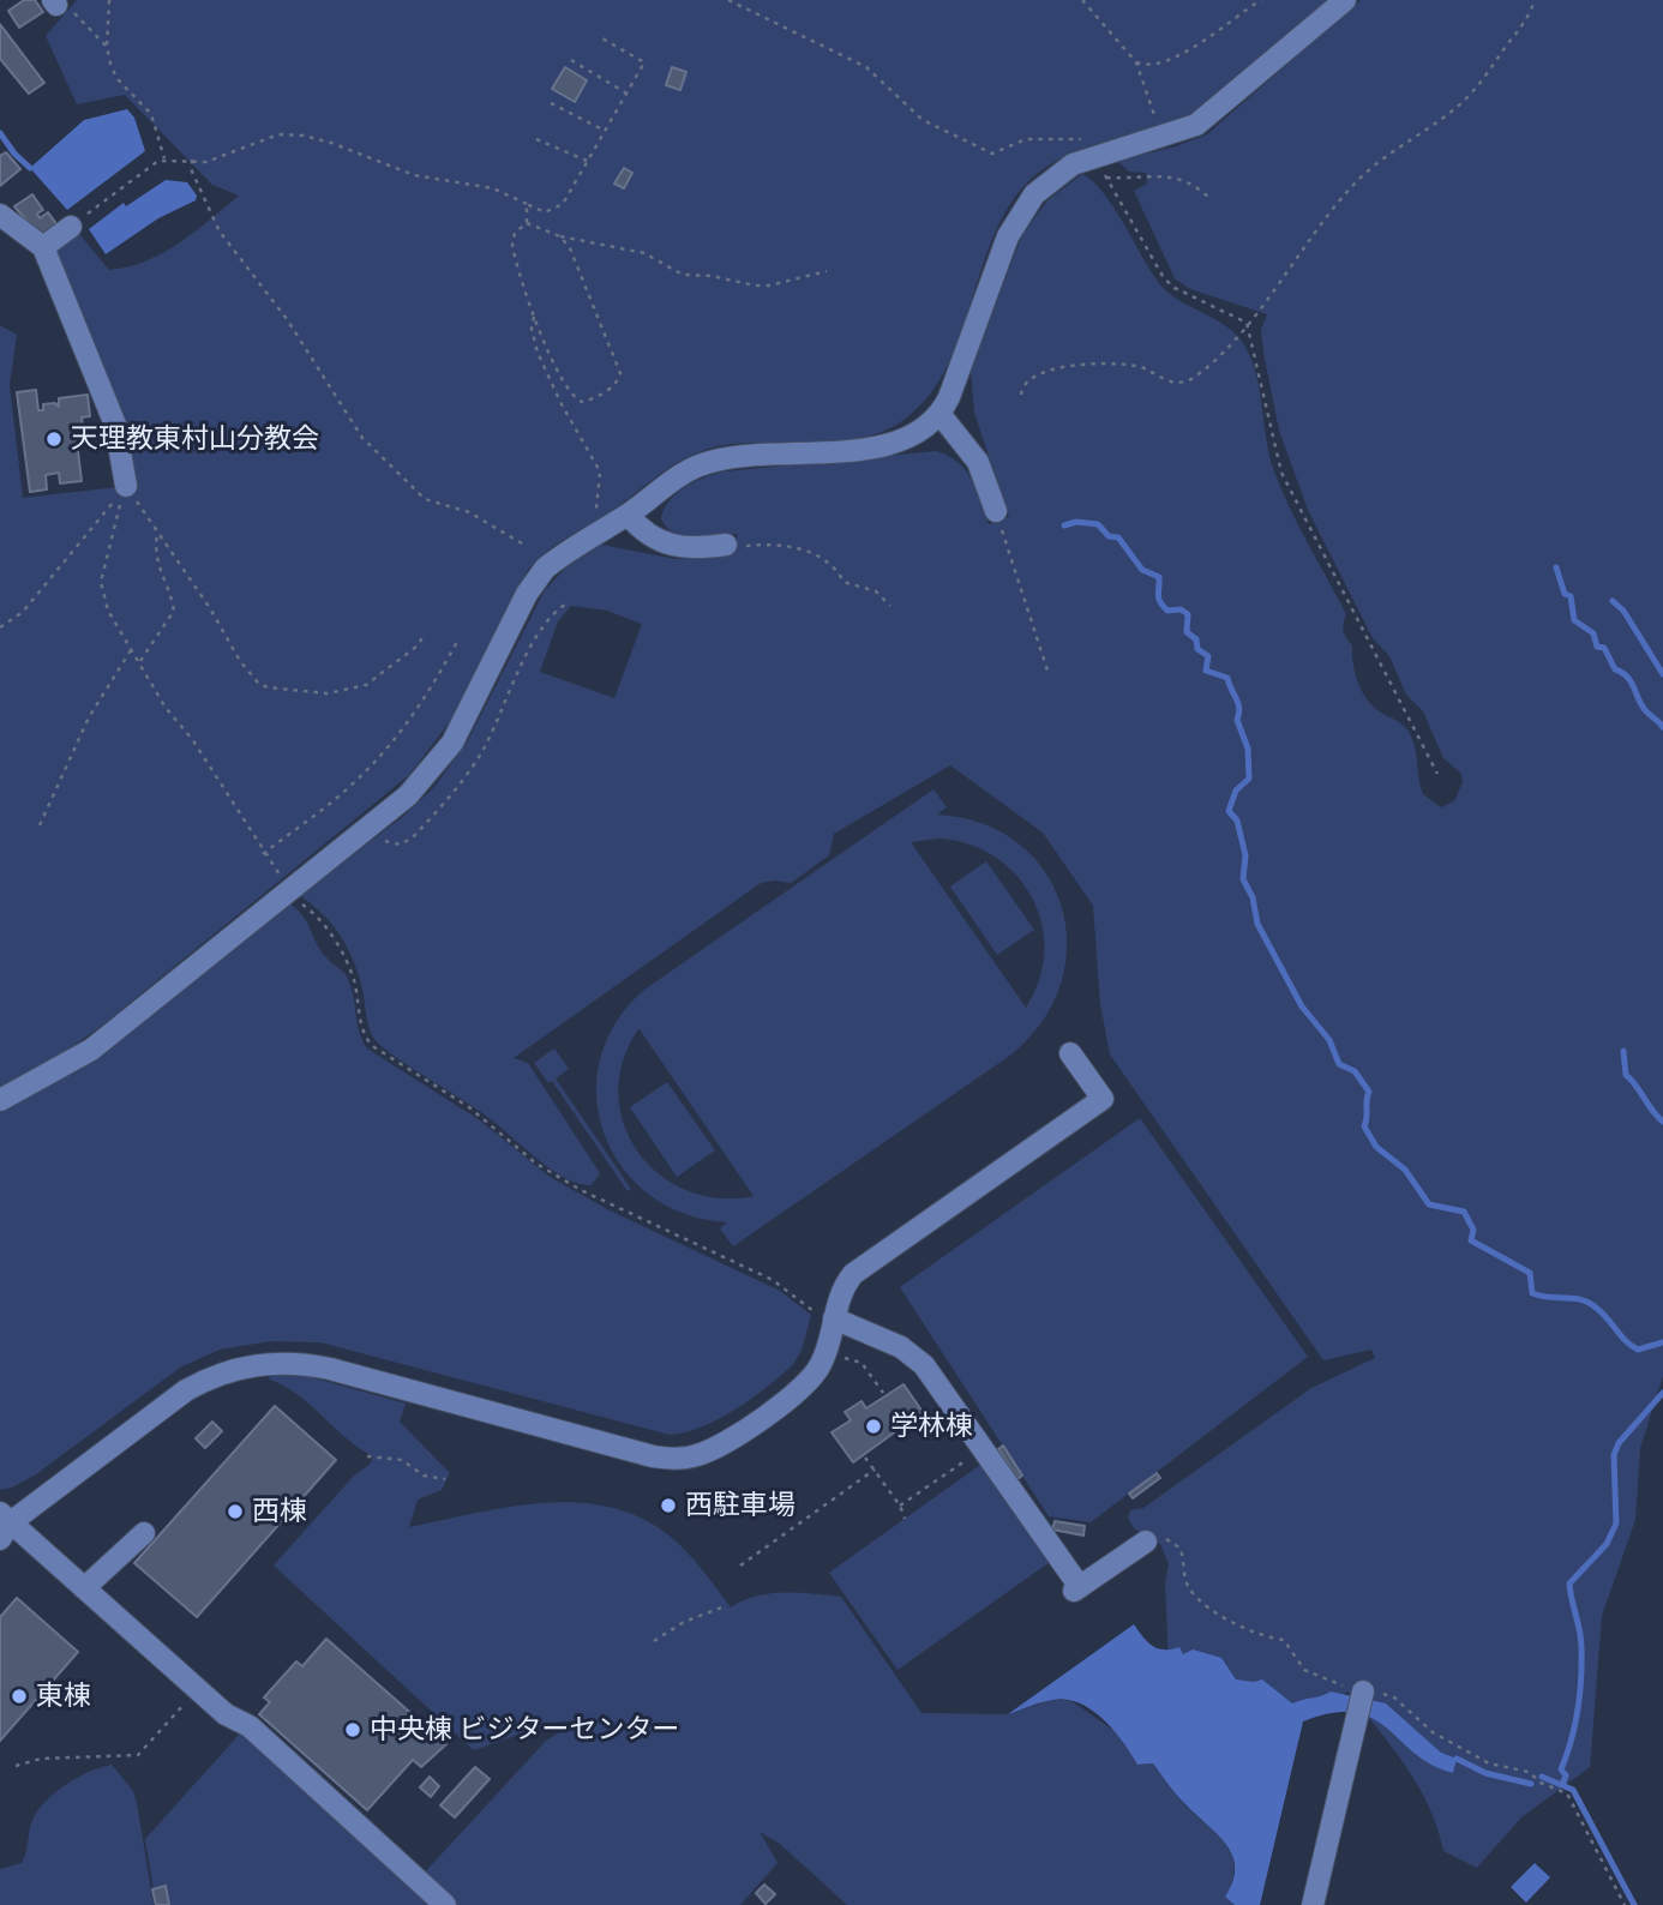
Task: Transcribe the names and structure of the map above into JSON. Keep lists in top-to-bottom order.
{
  "places": [
    "天理教東村山分教会",
    "学林棟",
    "西駐車場",
    "西棟",
    "東棟",
    "中央棟 ビジターセンター"
  ]
}
